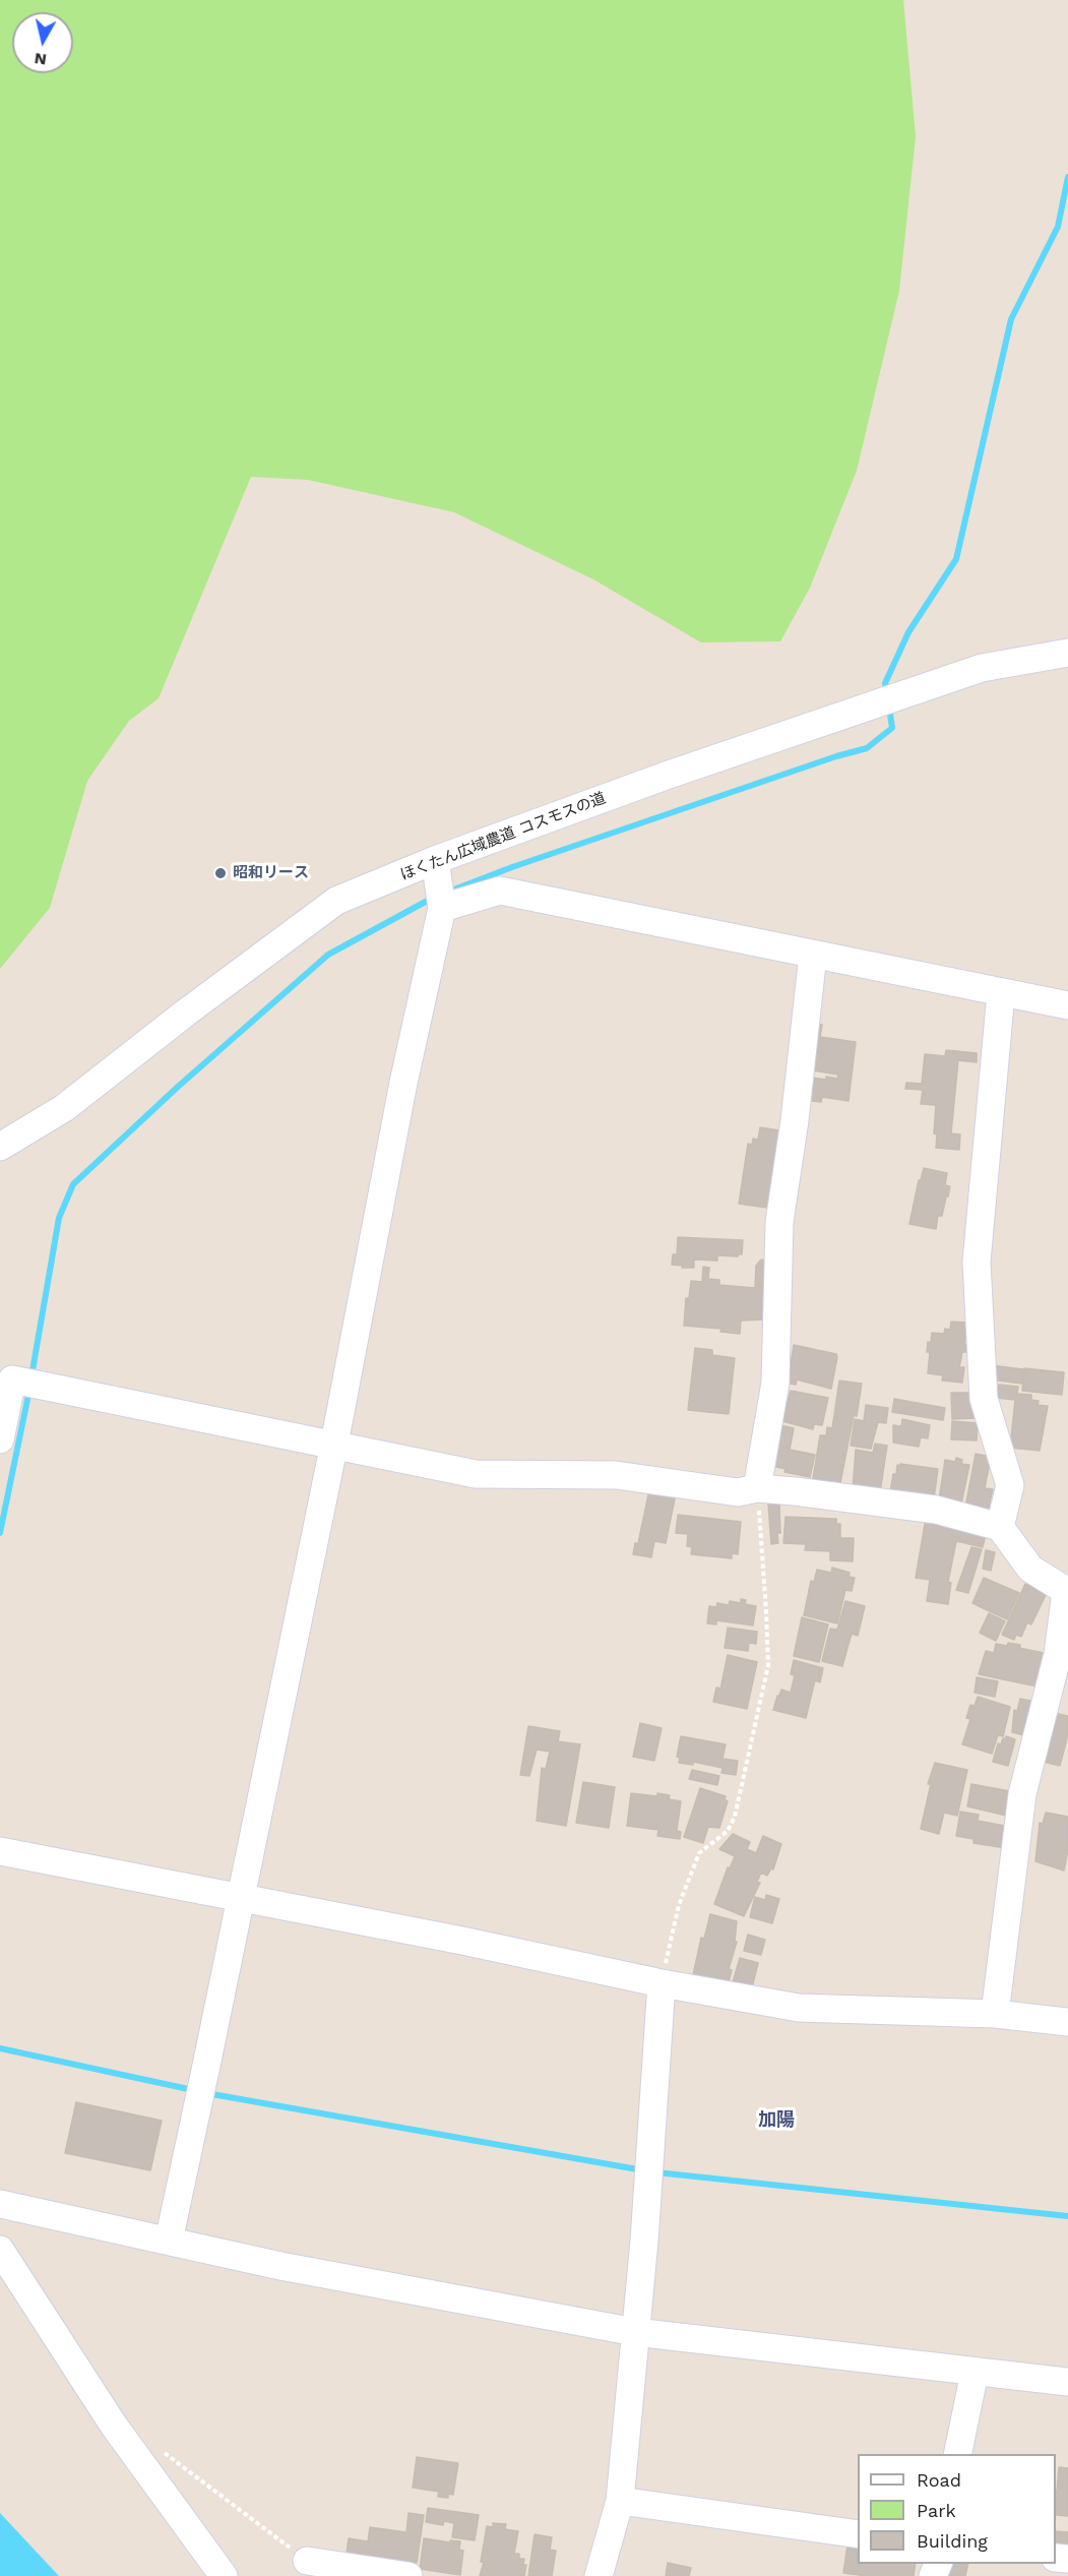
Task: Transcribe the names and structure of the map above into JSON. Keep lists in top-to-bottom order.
{
  "streets": {
    "street": ["ほくたん広域農道 コスモスの道"]
  },
  "districts": ["加陽"],
  "places": ["昭和リース"],
  "legend": ["Road", "Park", "Building"],
  "north": "bottom"
}
